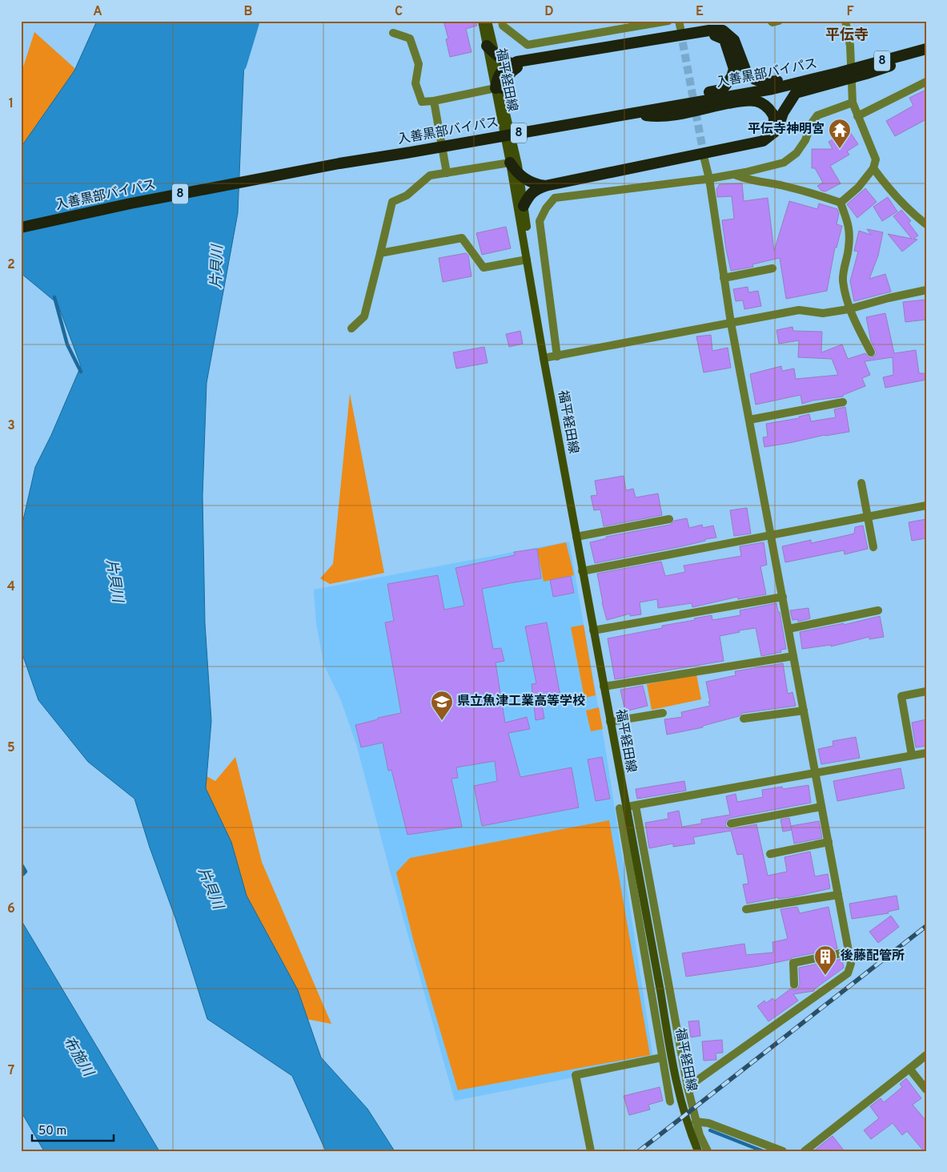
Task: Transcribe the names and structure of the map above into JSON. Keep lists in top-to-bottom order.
{
  "streets": {
    "highway": ["8", "入善黒部バイパス"],
    "main road": ["福平経田線"]
  },
  "districts": ["平伝寺"],
  "water": ["片貝川", "布施川"],
  "places": {
    "temple": ["平伝寺神明宮"],
    "school or university": ["県立魚津工業高等学校"],
    "building": ["後藤配管所"]
  },
  "scale_bar": "50 m",
  "grid": {
    "columns": [
      "A",
      "B",
      "C",
      "D",
      "E",
      "F"
    ],
    "rows": [
      "1",
      "2",
      "3",
      "4",
      "5",
      "6",
      "7"
    ]
  }
}
